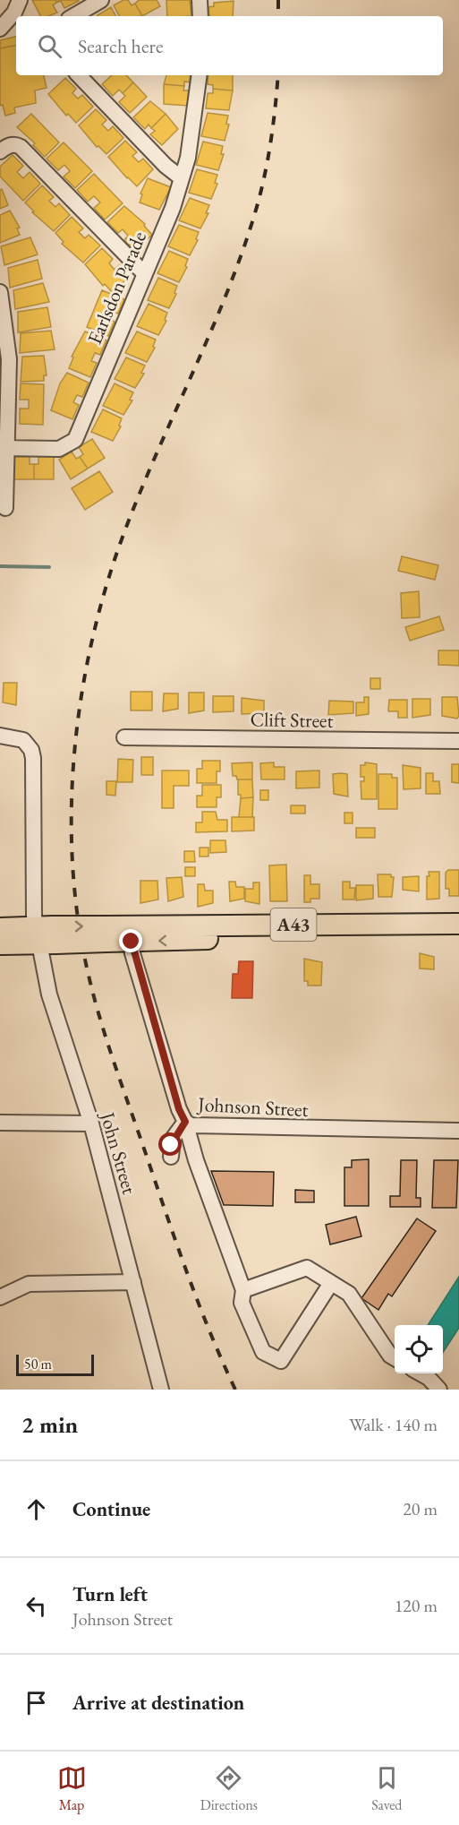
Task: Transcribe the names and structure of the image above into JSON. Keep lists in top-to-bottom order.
{
  "streets": {
    "highway": ["A43"],
    "street": [
      "Earlsdon Parade",
      "Clift Street",
      "Johnson Street",
      "John Street"
    ]
  },
  "crossings": [
    ["A43", "Johnson Street"],
    ["A43", "John Street"]
  ],
  "scale_bar": "50 m",
  "page": {
    "search": "Search here",
    "scale": "50 m",
    "heading": ["2 min", "Walk · 140 m"],
    "list": [
      ["Continue", "20 m"],
      ["Turn left", "Johnson Street", "120 m"],
      "Arrive at destination"
    ],
    "nav": ["Map", "Directions", "Saved"]
  }
}
